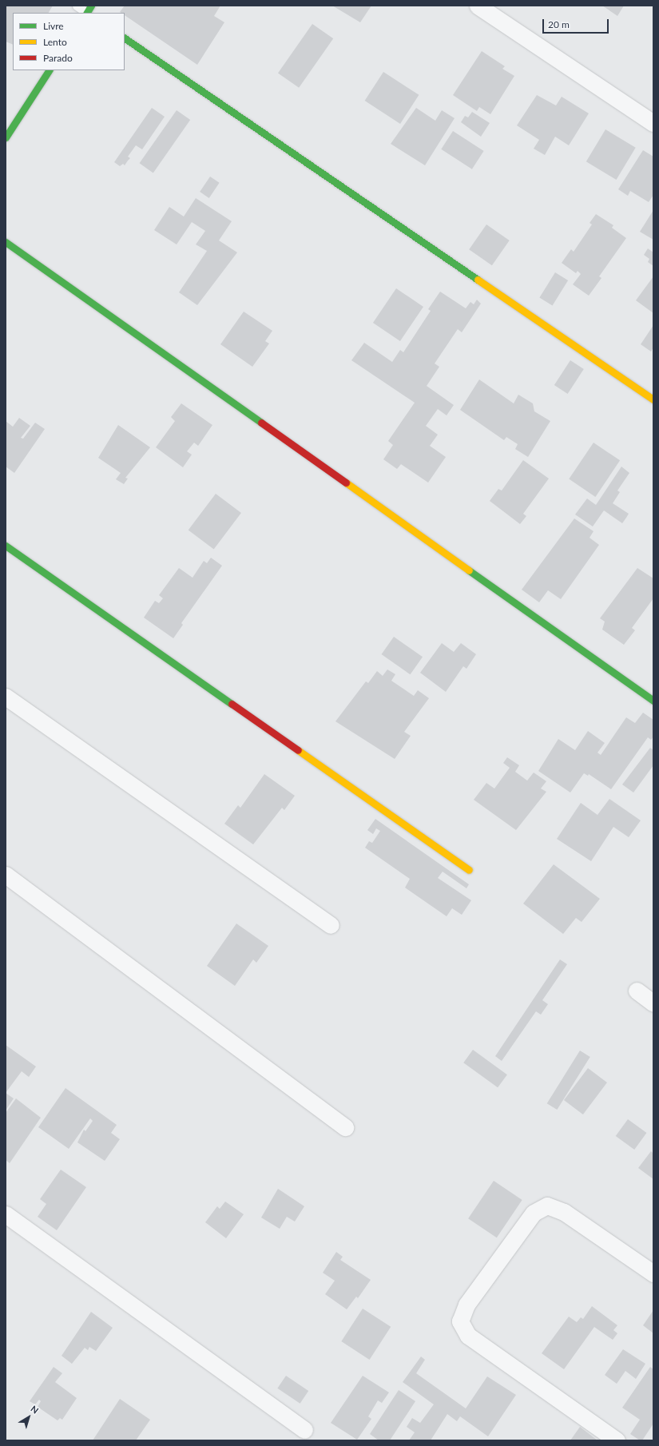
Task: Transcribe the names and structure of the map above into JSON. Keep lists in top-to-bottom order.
{
  "legend": ["Livre", "Lento", "Parado"],
  "scale_bar": "20 m",
  "north": "top right"
}
